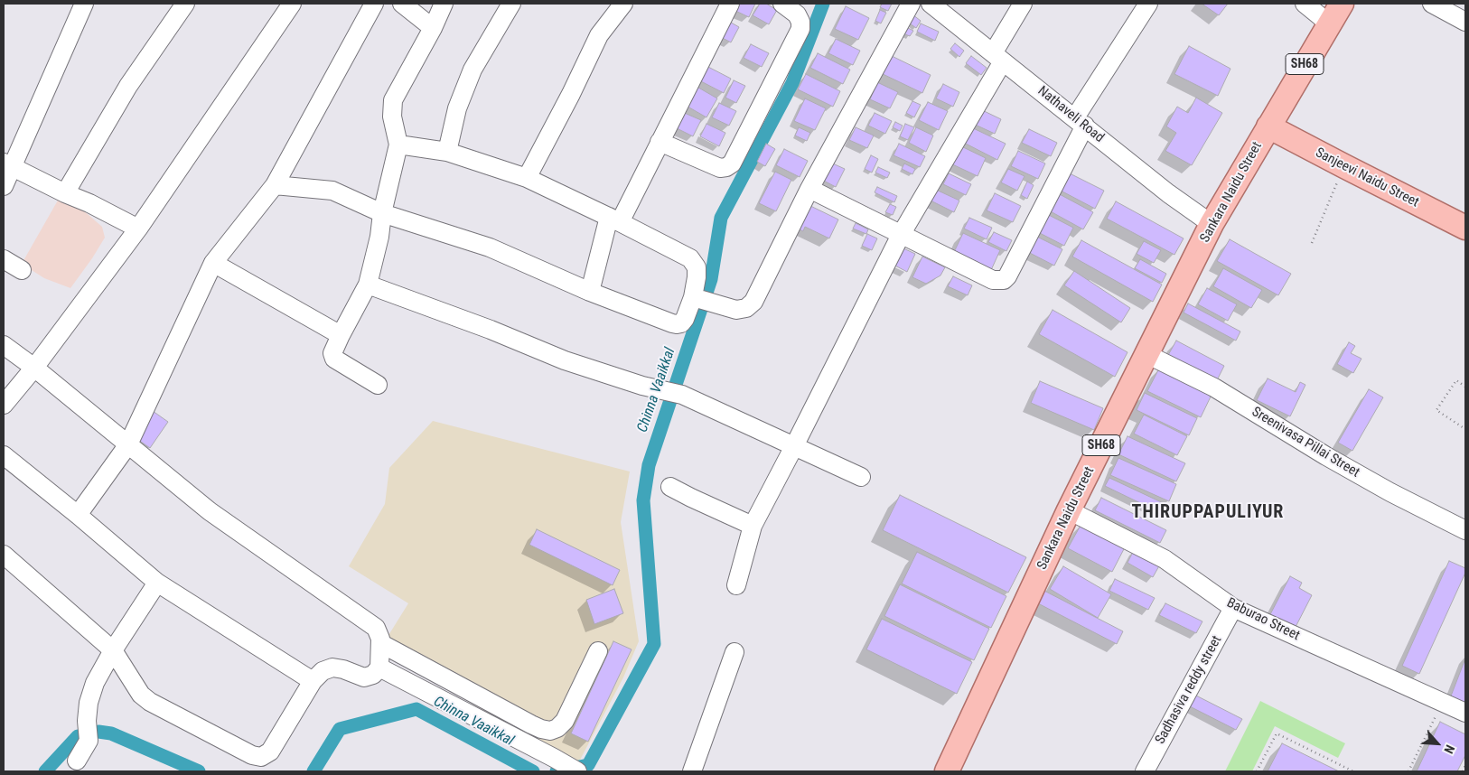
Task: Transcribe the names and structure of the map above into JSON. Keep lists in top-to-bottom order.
{
  "streets": {
    "main road": ["SH68", "Sanjeevi Naidu Street", "Sankara Naidu Street"],
    "street": [
      "Nathaveli Road",
      "Sreenivasa Pillai Street",
      "Baburao Street",
      "Sadhasiva reddy street"
    ]
  },
  "crossings": [
    ["SH68", "Sanjeevi Naidu Street"],
    ["SH68", "Sankara Naidu Street"],
    ["Nathaveli Road", "Sankara Naidu Street"],
    ["Sanjeevi Naidu Street", "Sankara Naidu Street"],
    ["Sankara Naidu Street", "Sreenivasa Pillai Street"],
    ["Sankara Naidu Street", "Baburao Street"],
    ["Baburao Street", "Sadhasiva reddy street"]
  ],
  "districts": ["THIRUPPAPULIYUR"],
  "water": ["Chinna Vaaikkal"],
  "north": "bottom right"
}
